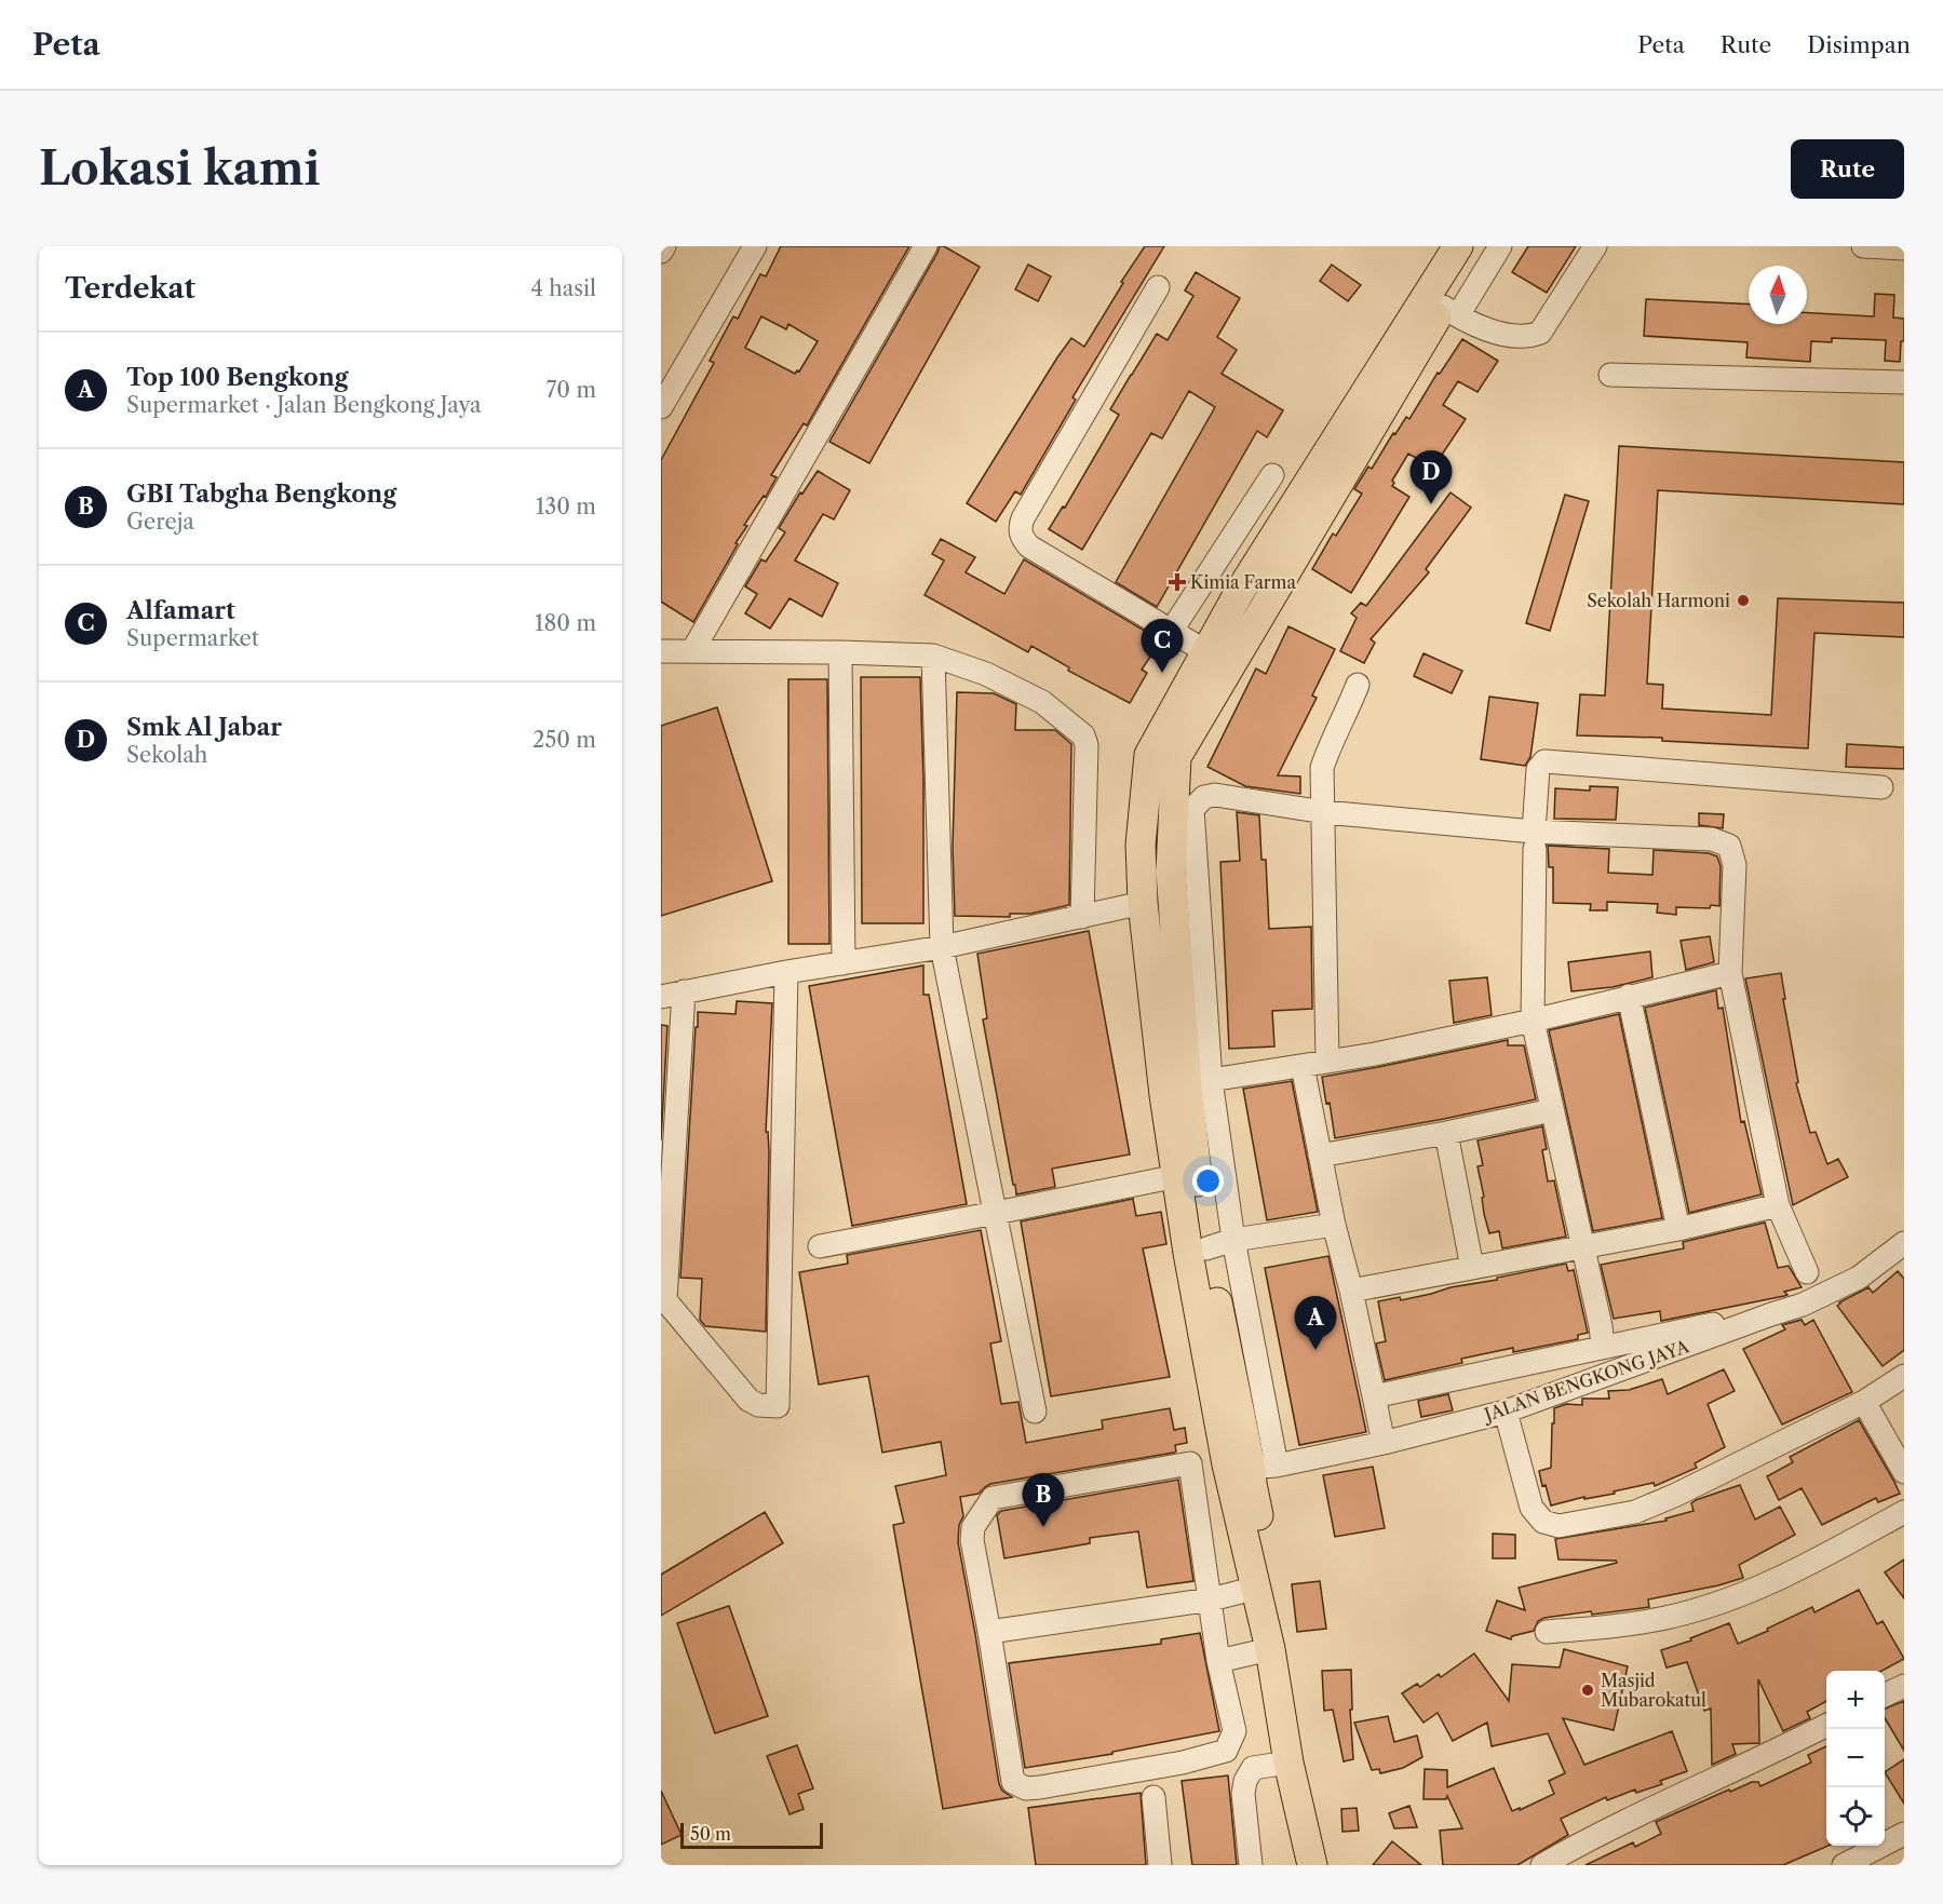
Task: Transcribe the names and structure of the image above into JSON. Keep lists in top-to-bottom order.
{
  "streets": {
    "street": ["JALAN BENGKONG JAYA"]
  },
  "places": {
    "health": ["Kimia Farma"],
    "other": ["Sekolah Harmoni", "Masjid Mubarokatul"]
  },
  "scale_bar": "50 m",
  "north": "top",
  "page": {
    "header": "Peta",
    "nav": ["Peta", "Rute", "Disimpan"],
    "buttons": "Rute",
    "title": "Lokasi kami",
    "heading": ["Terdekat", "4 hasil"],
    "list": [
      {
        "mark": "A",
        "name": "Top 100 Bengkong",
        "note": "Supermarket · Jalan Bengkong Jaya",
        "value": "70 m"
      },
      {
        "mark": "B",
        "name": "GBI Tabgha Bengkong",
        "note": "Gereja",
        "value": "130 m"
      },
      {
        "mark": "C",
        "name": "Alfamart",
        "note": "Supermarket",
        "value": "180 m"
      },
      {
        "mark": "D",
        "name": "Smk Al Jabar",
        "note": "Sekolah",
        "value": "250 m"
      }
    ],
    "pins": [
      "D",
      "C",
      "A",
      "B"
    ],
    "map_buttons": ["+", "−"],
    "scale": "50 m"
  }
}
